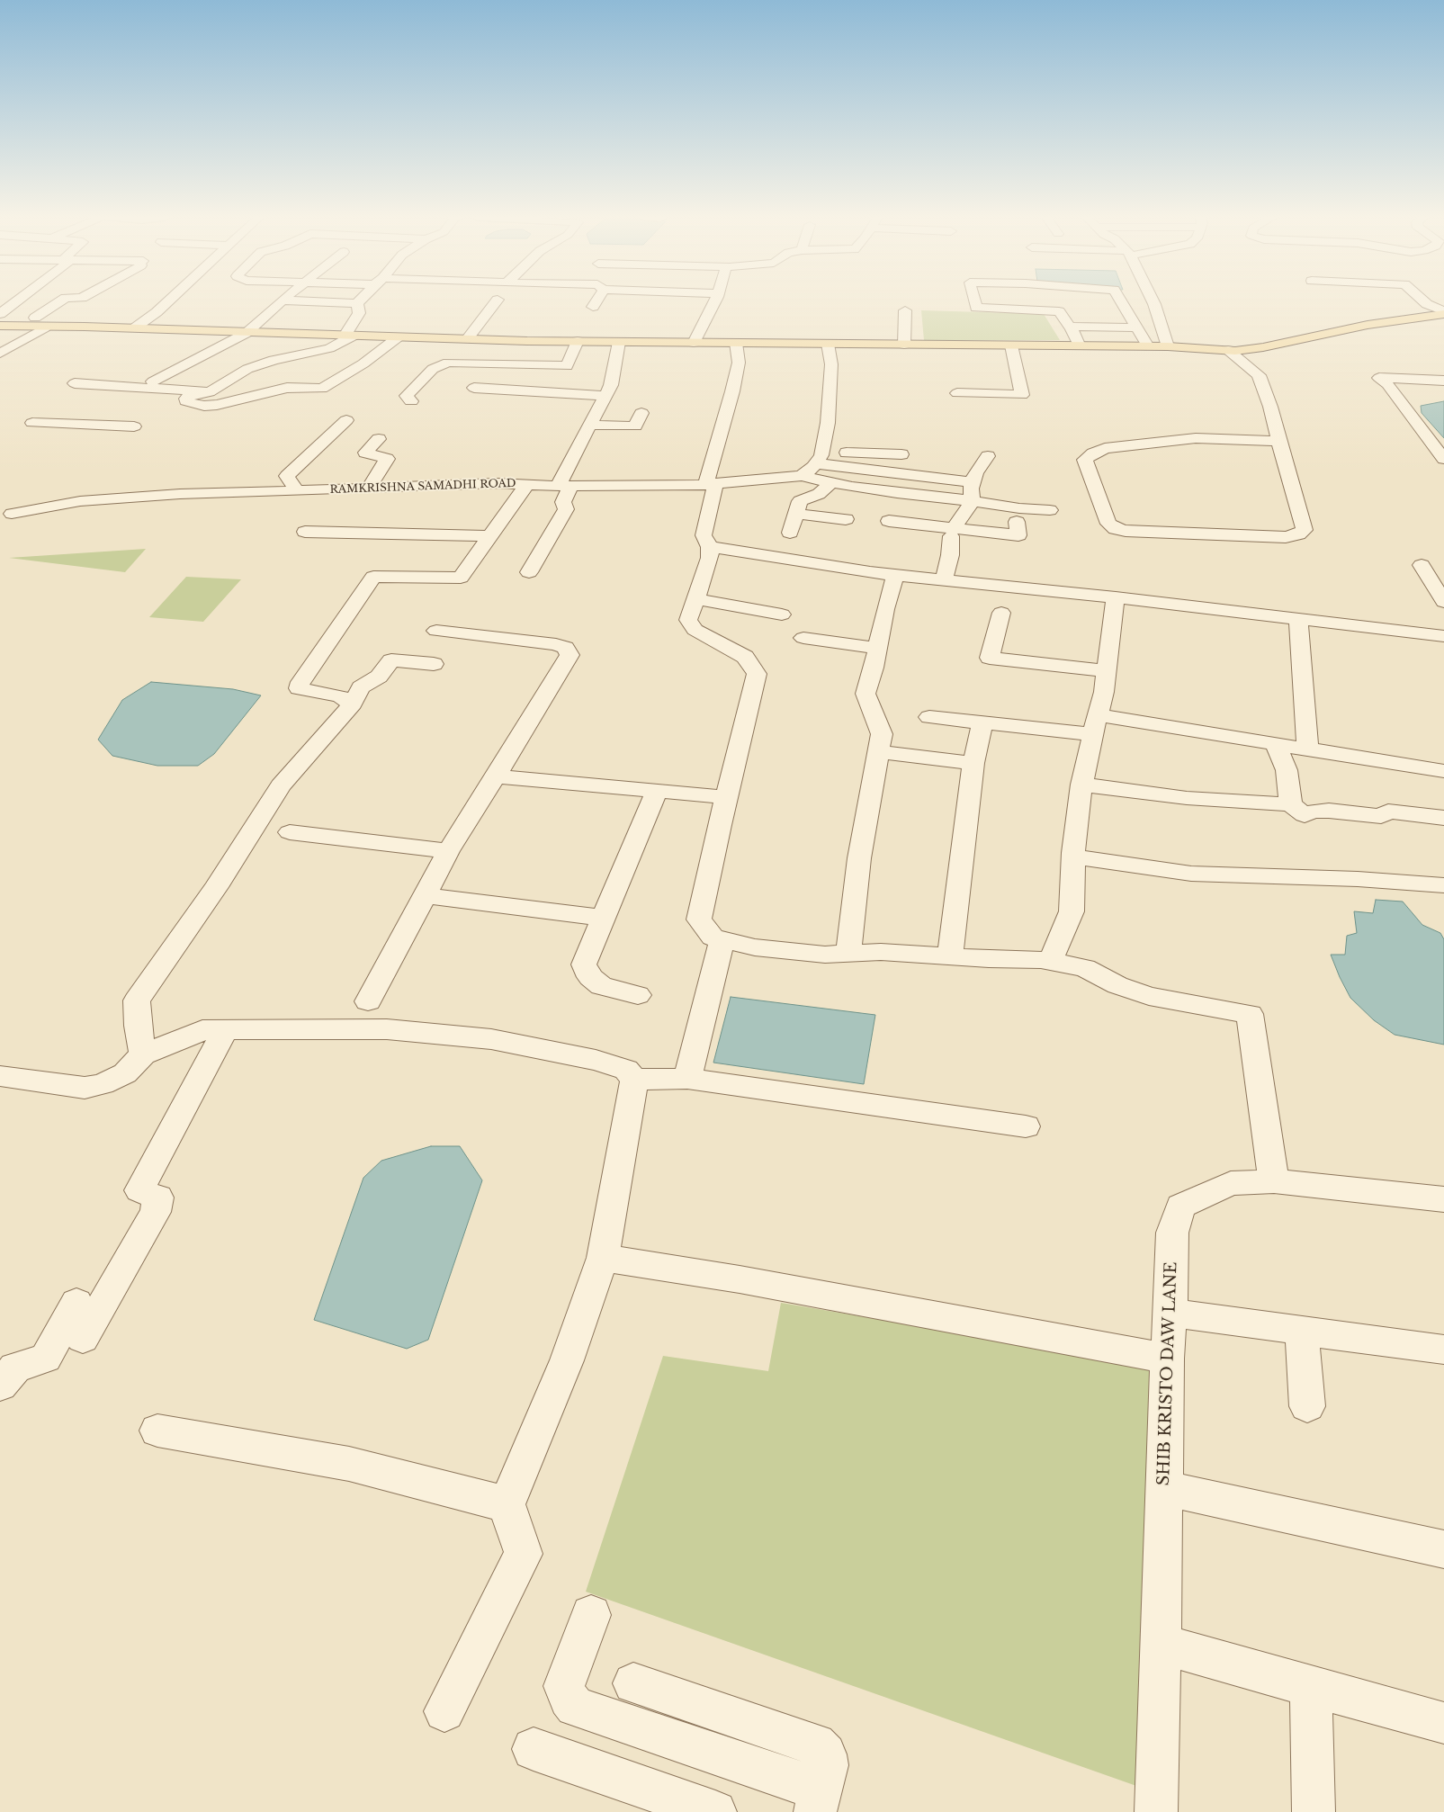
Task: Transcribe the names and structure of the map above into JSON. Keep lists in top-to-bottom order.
{
  "streets": {
    "street": ["RAMKRISHNA SAMADHI ROAD", "SHIB KRISTO DAW LANE"]
  }
}
